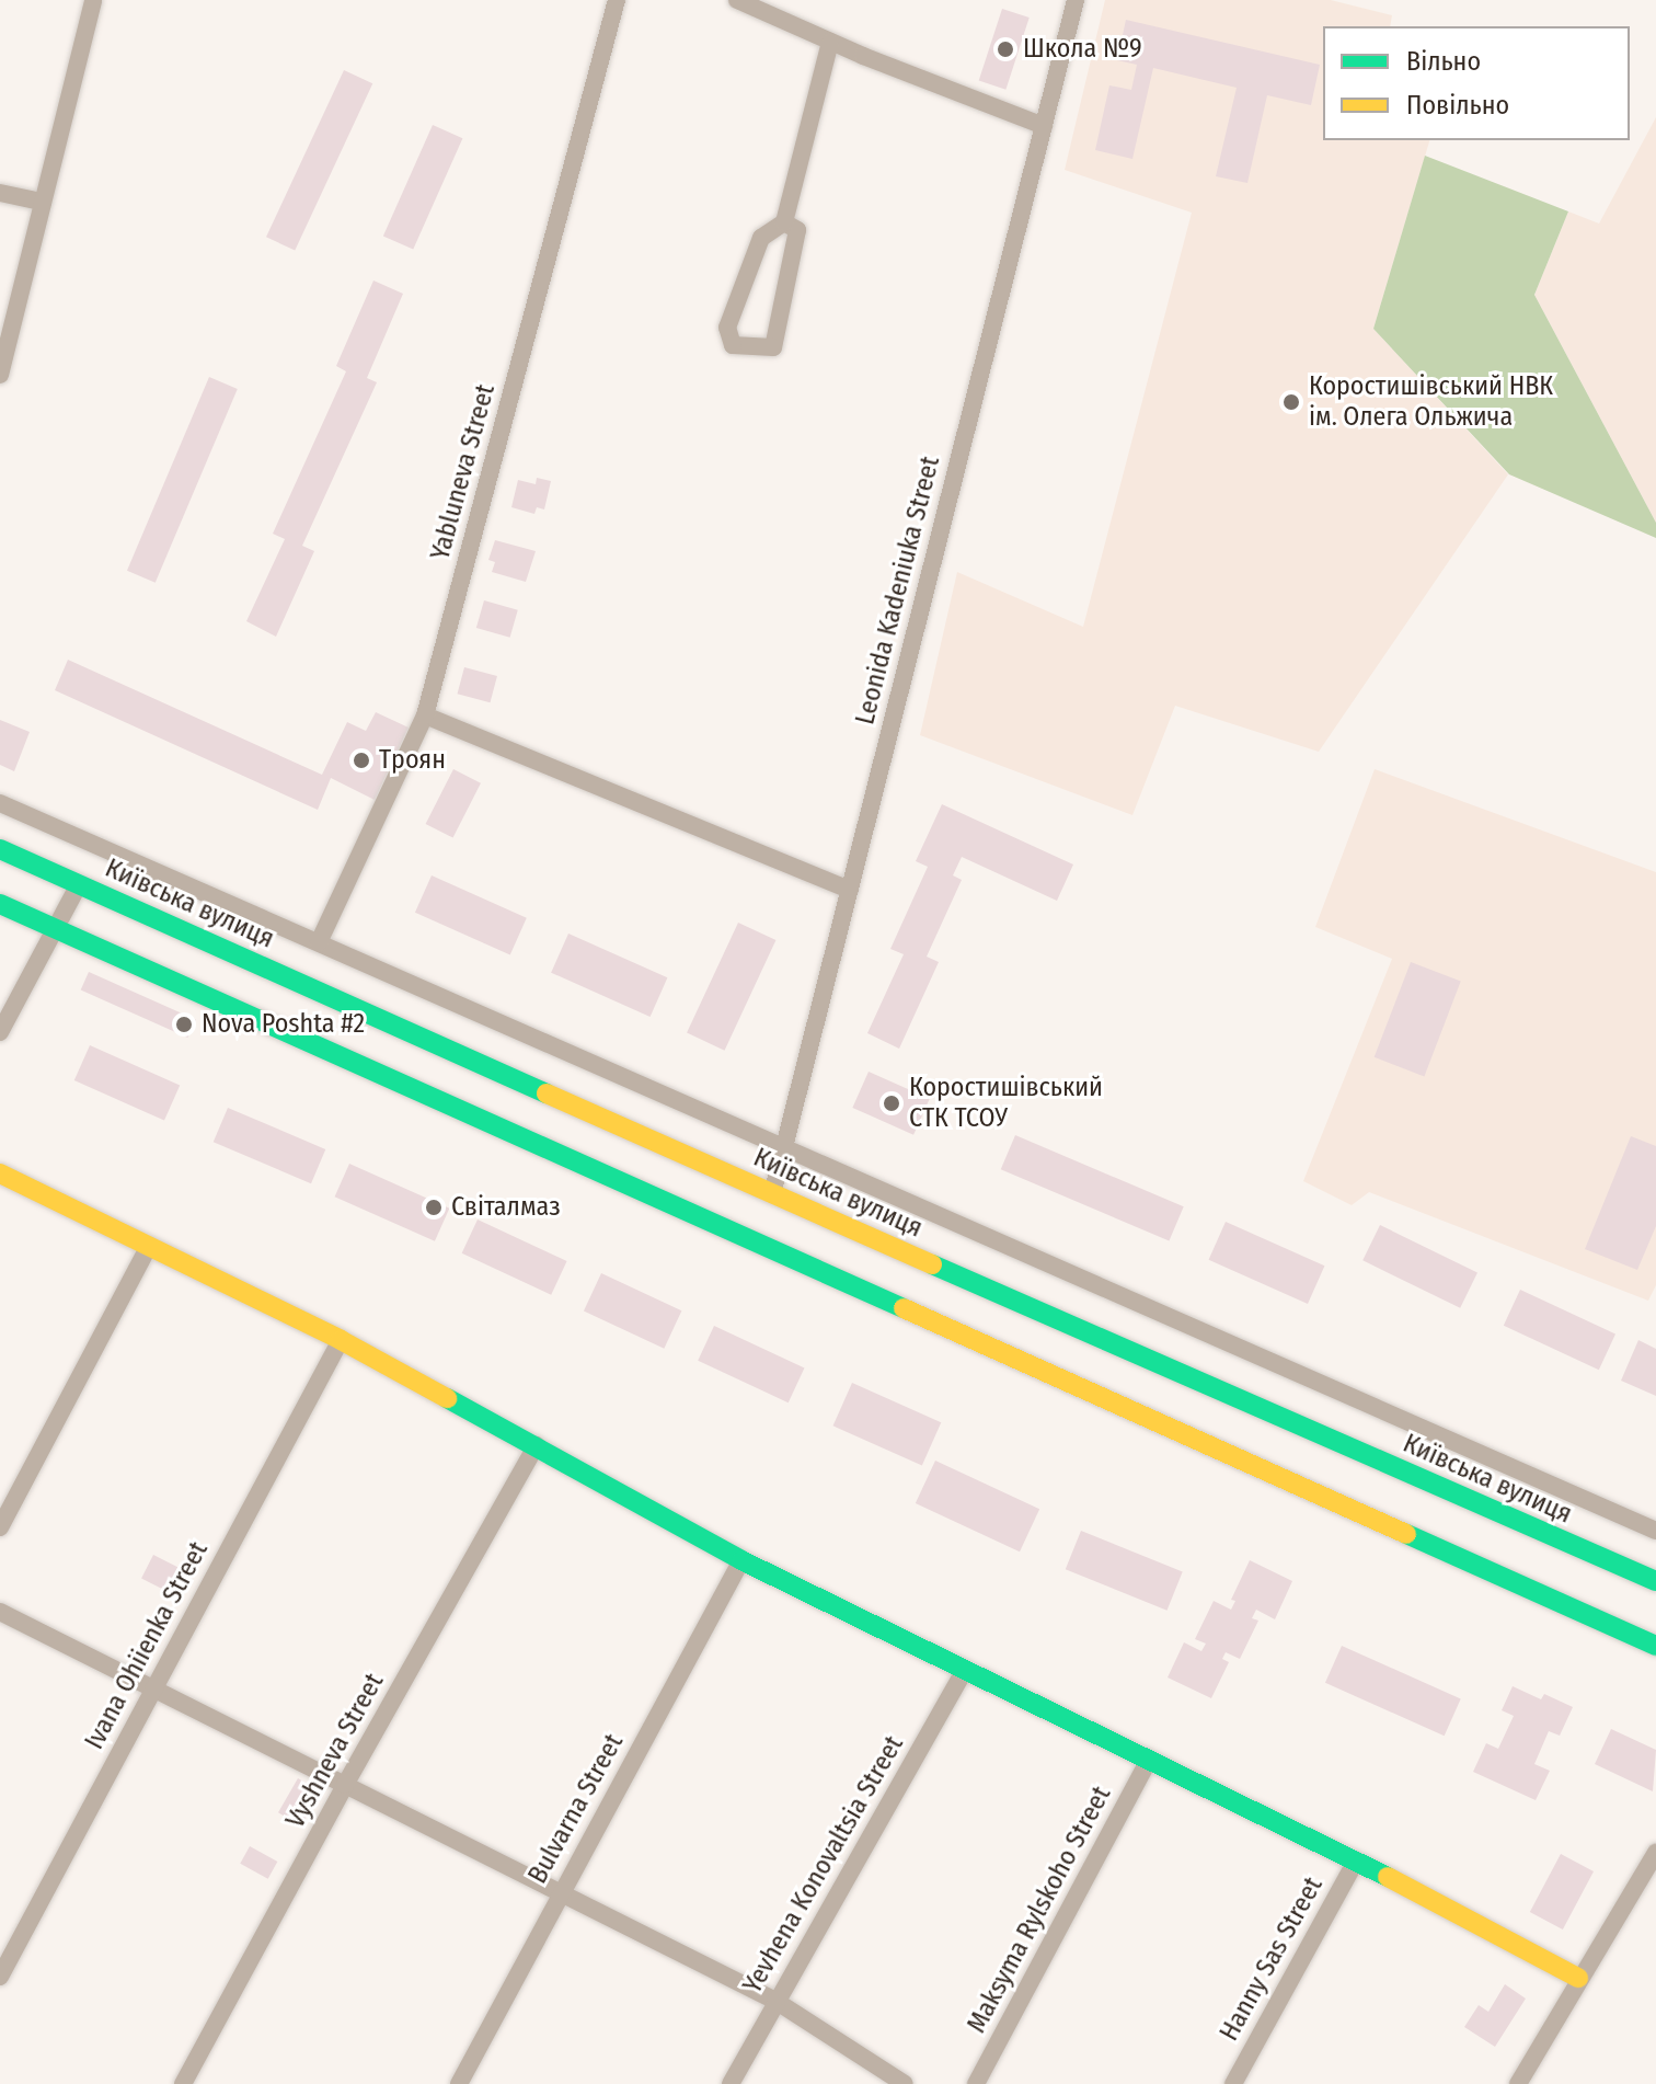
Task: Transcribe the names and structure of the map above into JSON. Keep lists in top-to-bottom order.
{
  "streets": {
    "street": [
      "Yabluneva Street",
      "Leonida Kadeniuka Street",
      "Київська вулиця",
      "Ivana Ohiienka Street",
      "Vyshneva Street",
      "Bulvarna Street",
      "Yevhena Konovaltsia Street",
      "Maksyma Rylskoho Street",
      "Hanny Sas Street"
    ]
  },
  "crossings": [
    ["Leonida Kadeniuka Street", "Київська вулиця"]
  ],
  "places": [
    "Школа №9",
    "Коростишівський НВК ім. Олега Ольжича",
    "Троян",
    "Nova Poshta #2",
    "Коростишівський СТК ТСОУ",
    "Світалмаз"
  ],
  "legend": ["Вільно", "Повільно"]
}
